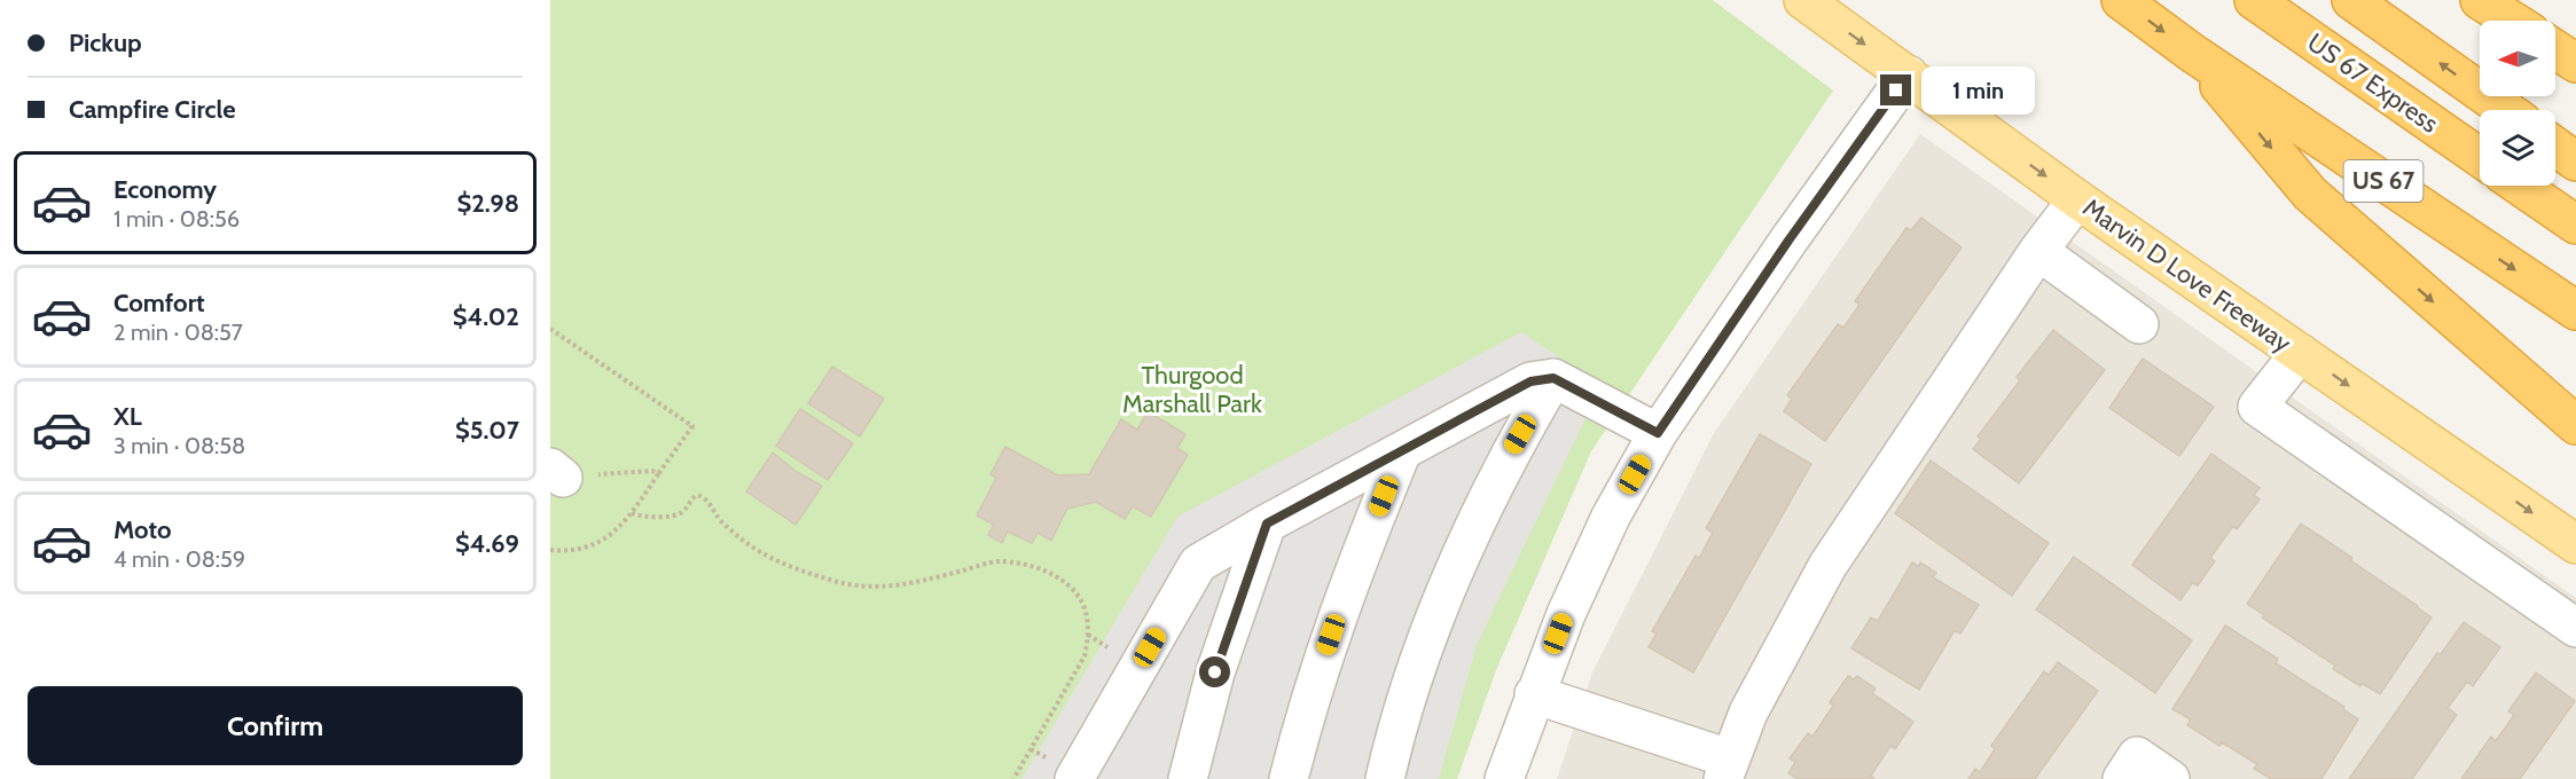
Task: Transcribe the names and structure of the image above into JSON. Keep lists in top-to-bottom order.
{
  "streets": {
    "highway": ["US 67 Express", "US 67"],
    "main road": ["Marvin D Love Freeway"]
  },
  "one_way": ["Marvin D Love Freeway"],
  "parks": ["Thurgood Marshall Park"],
  "north": "left",
  "page": {
    "banner": ["Pickup", "Campfire Circle"],
    "bubble": "1 min",
    "list": [
      {
        "name": "Economy",
        "note": "1 min · 08:56",
        "value": "$2.98"
      },
      {
        "name": "Comfort",
        "note": "2 min · 08:57",
        "value": "$4.02"
      },
      {
        "name": "XL",
        "note": "3 min · 08:58",
        "value": "$5.07"
      },
      {
        "name": "Moto",
        "note": "4 min · 08:59",
        "value": "$4.69"
      }
    ],
    "buttons": "Confirm"
  }
}
